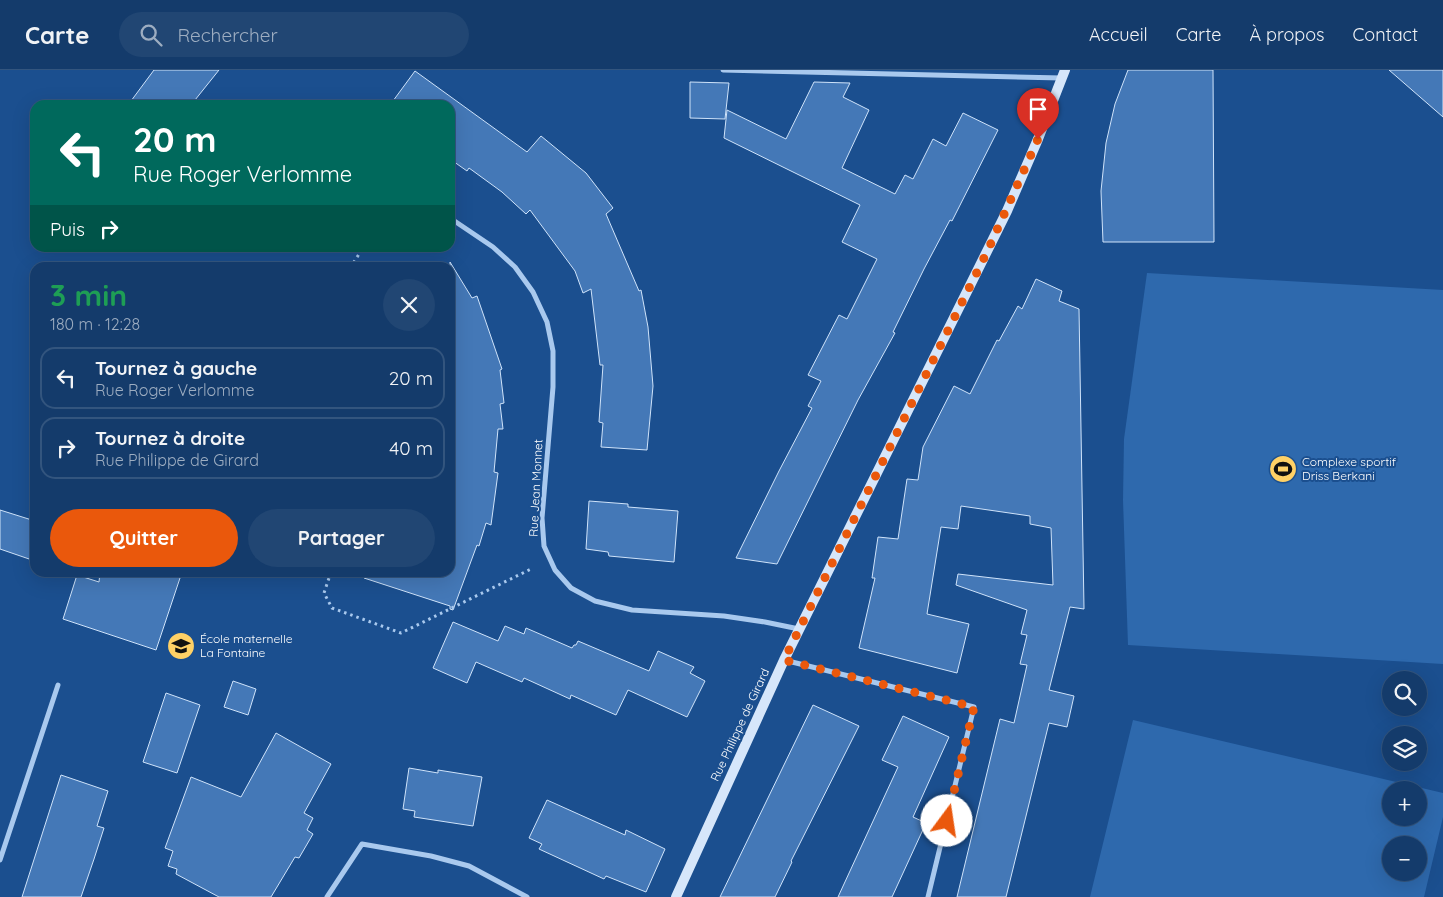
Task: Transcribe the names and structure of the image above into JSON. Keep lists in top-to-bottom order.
{
  "streets": {
    "main road": ["Rue Philippe de Girard"],
    "street": ["Rue Jean Monnet"]
  },
  "crossings": [
    ["Rue Jean Monnet", "Rue Philippe de Girard"]
  ],
  "places": {
    "sports": ["Complexe sportif Driss Berkani"],
    "school or university": ["École maternelle La Fontaine"]
  },
  "page": {
    "header": "Carte",
    "search": "Rechercher",
    "nav": [
      "Accueil",
      "Carte",
      "À propos",
      "Contact"
    ],
    "turn": ["20 m", "Rue Roger Verlomme"],
    "then": "Puis",
    "heading": ["3 min", "180 m · 12:28"],
    "list": [
      {
        "name": "Tournez à gauche",
        "note": "Rue Roger Verlomme",
        "value": "20 m"
      },
      {
        "name": "Tournez à droite",
        "note": "Rue Philippe de Girard",
        "value": "40 m"
      }
    ],
    "buttons": ["Quitter", "Partager"],
    "map_buttons": ["+", "−"]
  }
}
